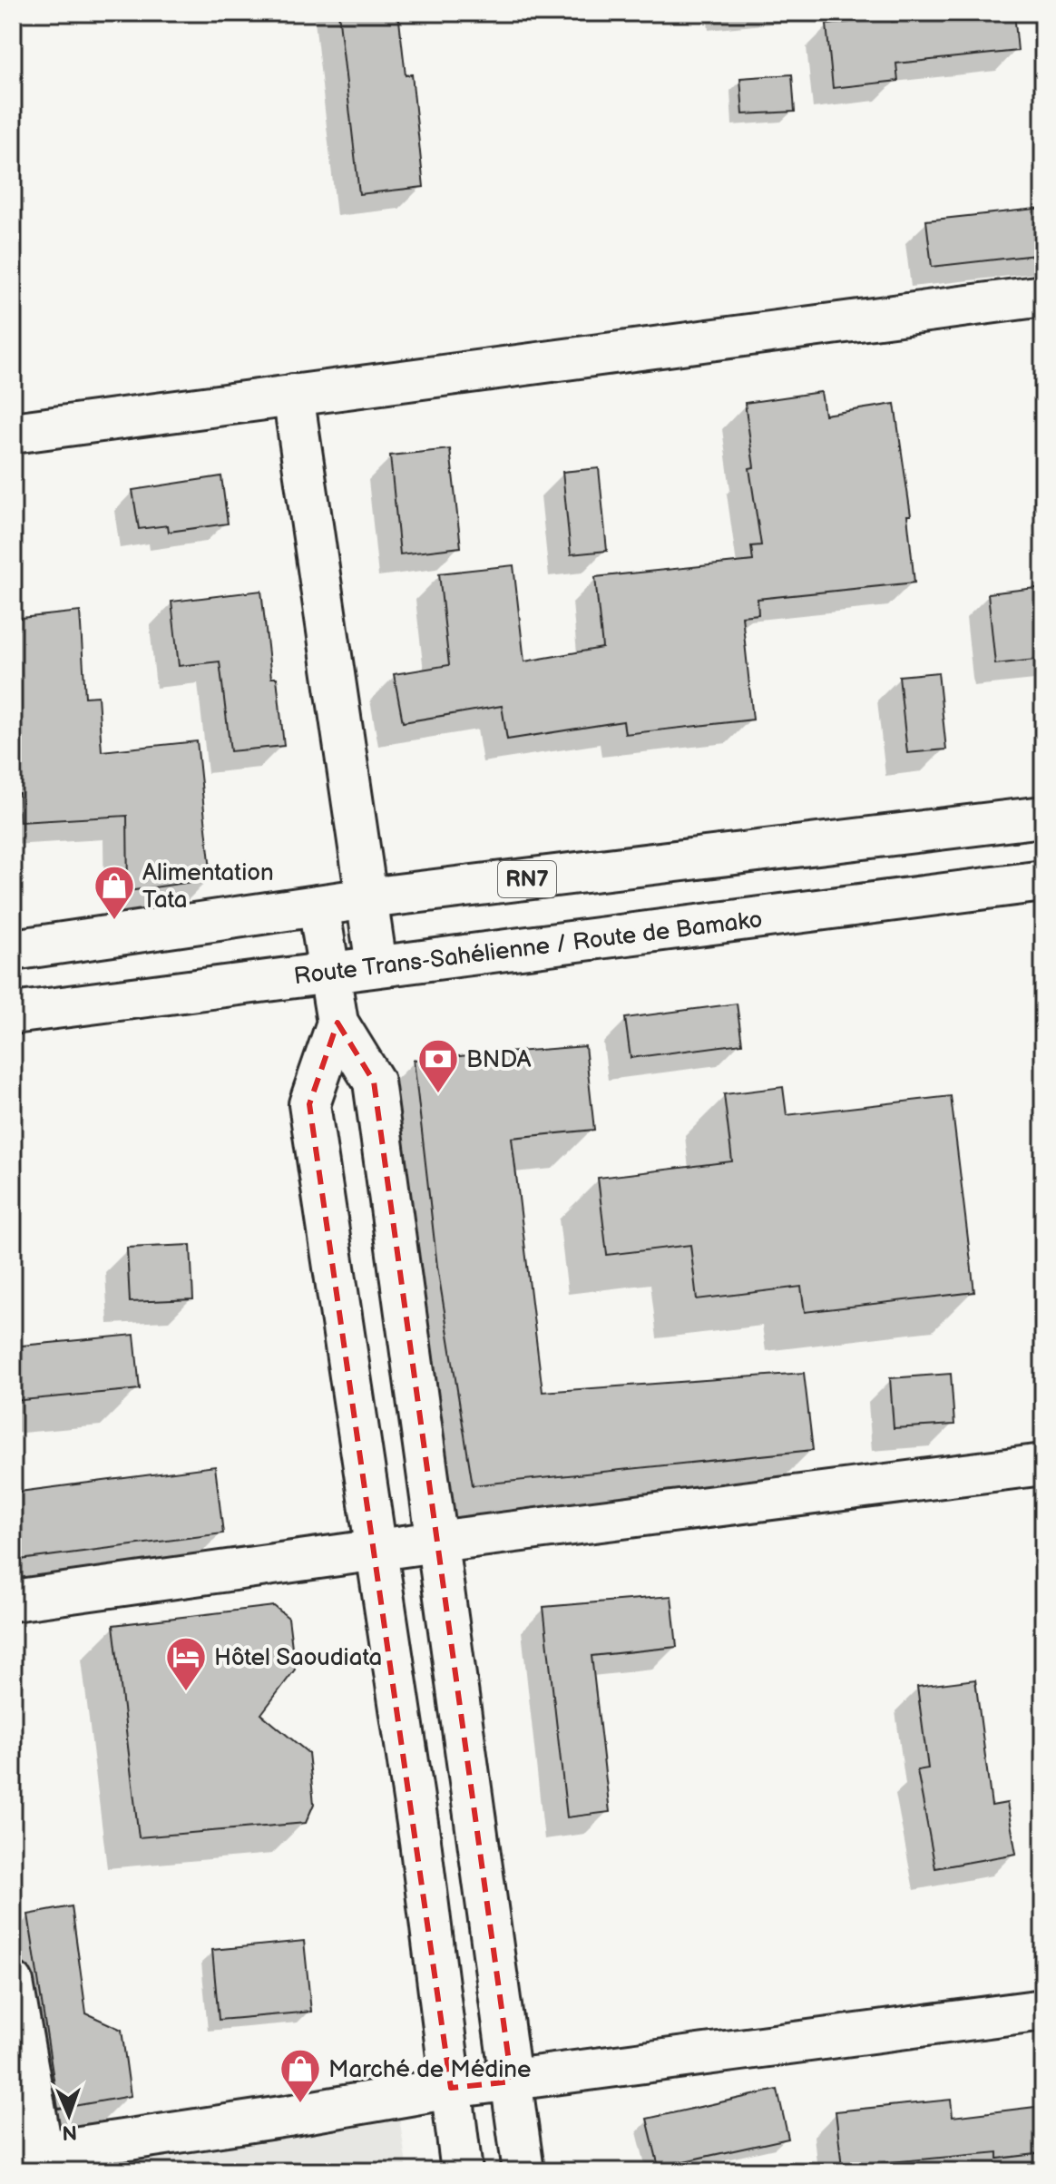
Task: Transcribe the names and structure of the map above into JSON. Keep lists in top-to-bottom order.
{
  "streets": {
    "main road": ["RN7", "Route Trans-Sahélienne / Route de Bamako"]
  },
  "places": {
    "shop": ["Alimentation Tata", "Marché de Médine"],
    "bank": ["BNDA"],
    "hotel": ["Hôtel Saoudiata"]
  },
  "north": "bottom"
}
